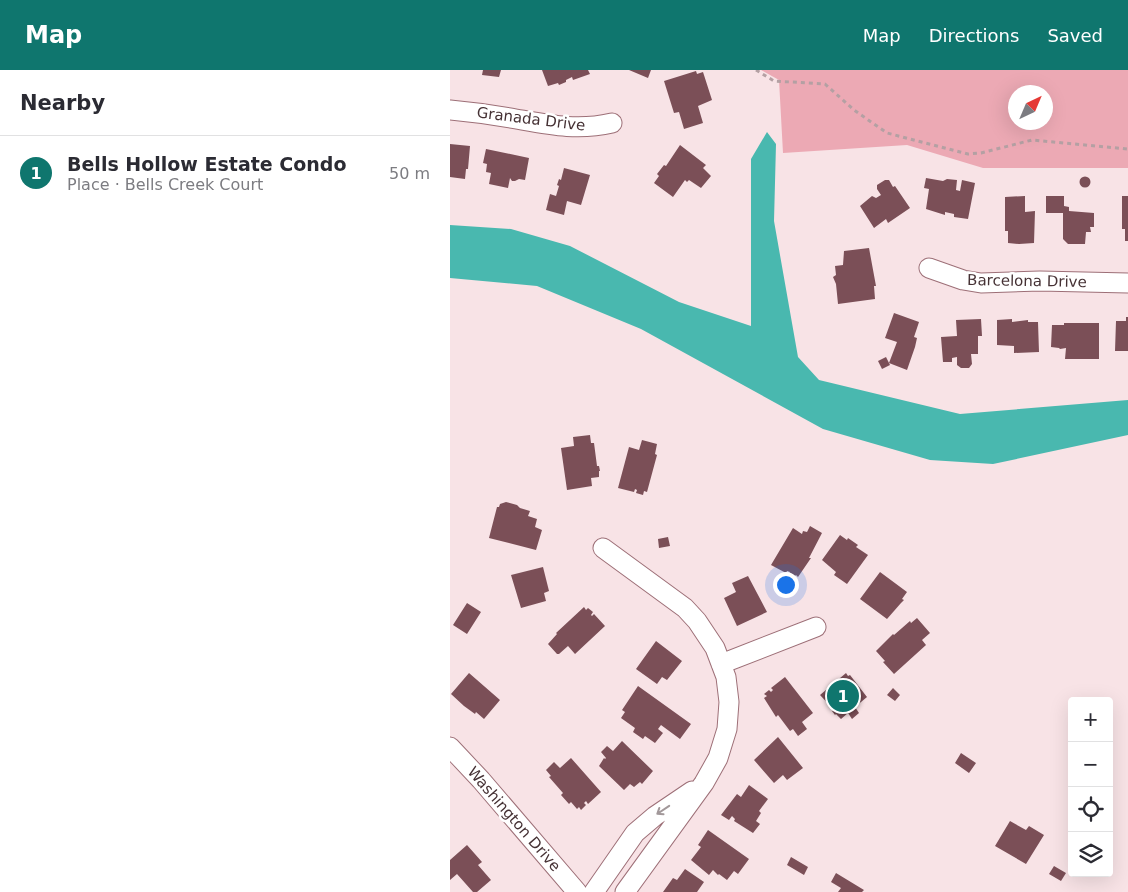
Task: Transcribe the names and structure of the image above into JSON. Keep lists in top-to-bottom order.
{
  "streets": {
    "street": ["Granada Drive", "Barcelona Drive", "Washington Drive"]
  },
  "north": "top right",
  "page": {
    "header": "Map",
    "nav": ["Map", "Directions", "Saved"],
    "heading": "Nearby",
    "list": [
      {
        "mark": "1",
        "name": "Bells Hollow Estate Condo",
        "note": "Place · Bells Creek Court",
        "value": "50 m"
      }
    ],
    "pins": "1",
    "map_buttons": ["+", "−"]
  }
}
